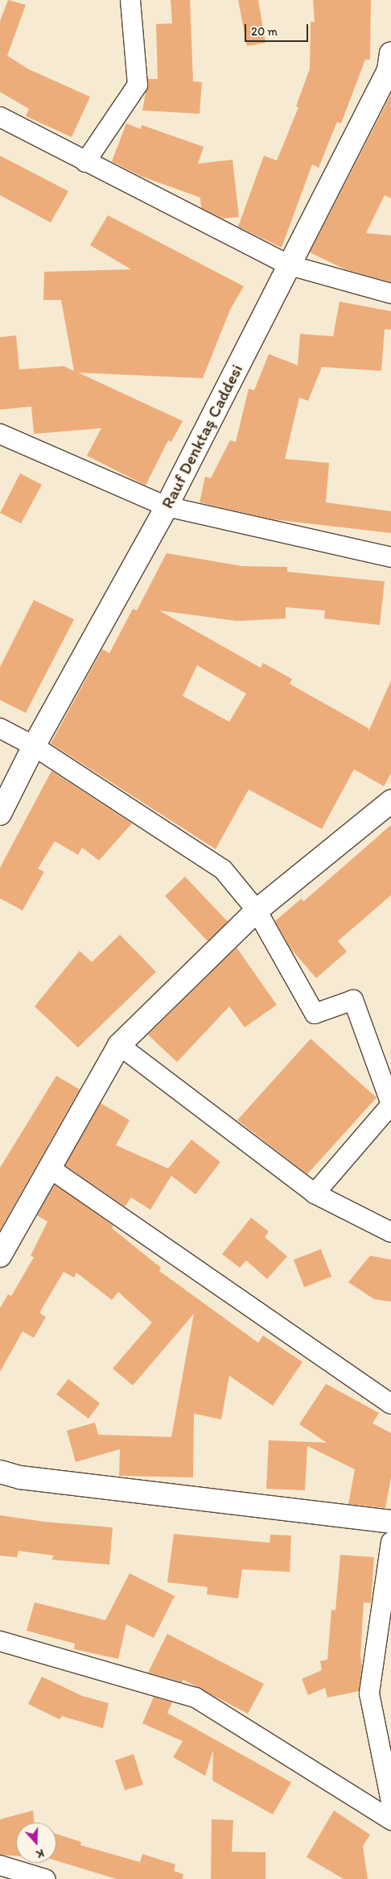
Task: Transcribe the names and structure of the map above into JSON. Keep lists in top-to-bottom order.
{
  "streets": {
    "street": ["Rauf Denktaş Caddesi"]
  },
  "scale_bar": "20 m",
  "north": "bottom"
}
